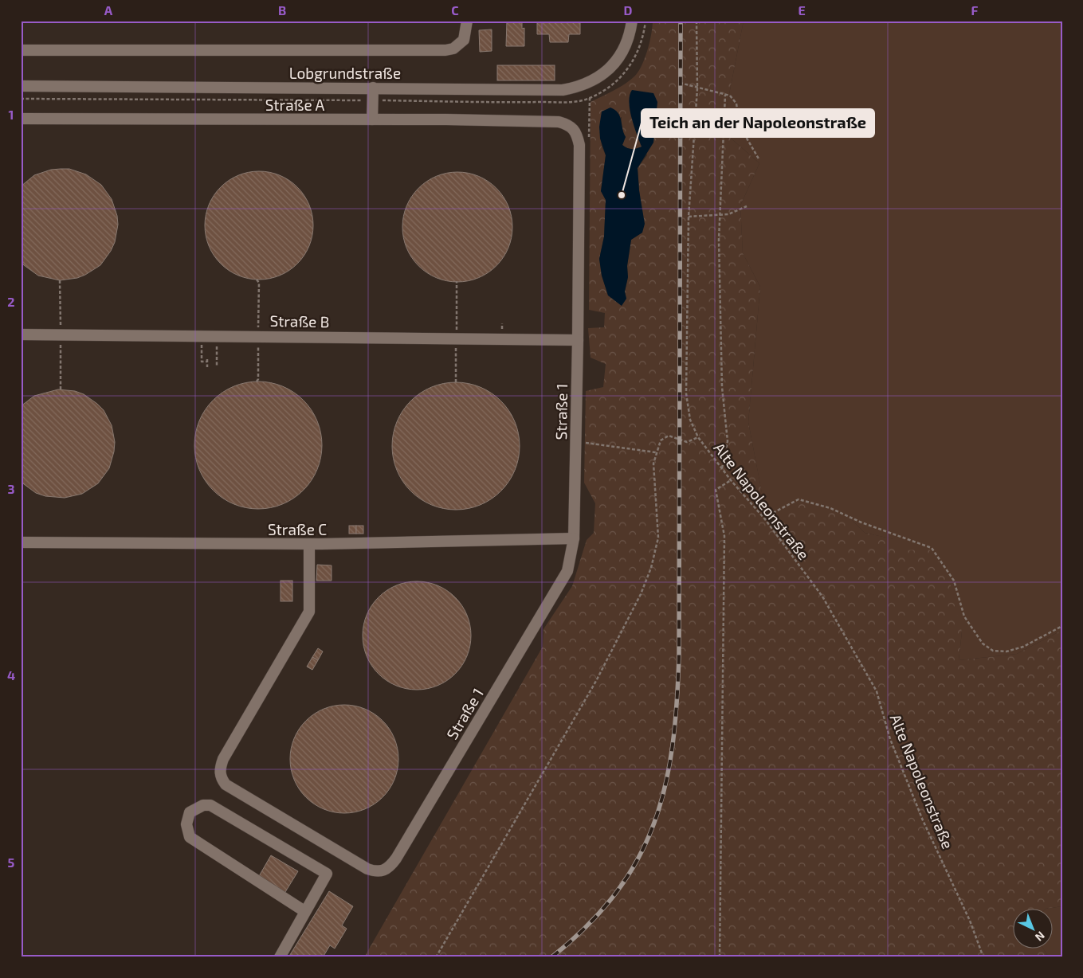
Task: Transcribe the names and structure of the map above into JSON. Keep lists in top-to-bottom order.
{
  "streets": {
    "street": [
      "Lobgrundstraße",
      "Straße A",
      "Straße B",
      "Straße 1",
      "Straße C"
    ],
    "path": ["Alte Napoleonstraße"]
  },
  "crossings": [
    ["Straße A", "Straße 1"],
    ["Straße B", "Straße 1"],
    ["Straße 1", "Straße C"]
  ],
  "places": ["Teich an der Napoleonstraße"],
  "north": "bottom right",
  "grid": {
    "columns": [
      "A",
      "B",
      "C",
      "D",
      "E",
      "F"
    ],
    "rows": [
      "1",
      "2",
      "3",
      "4",
      "5"
    ]
  }
}
